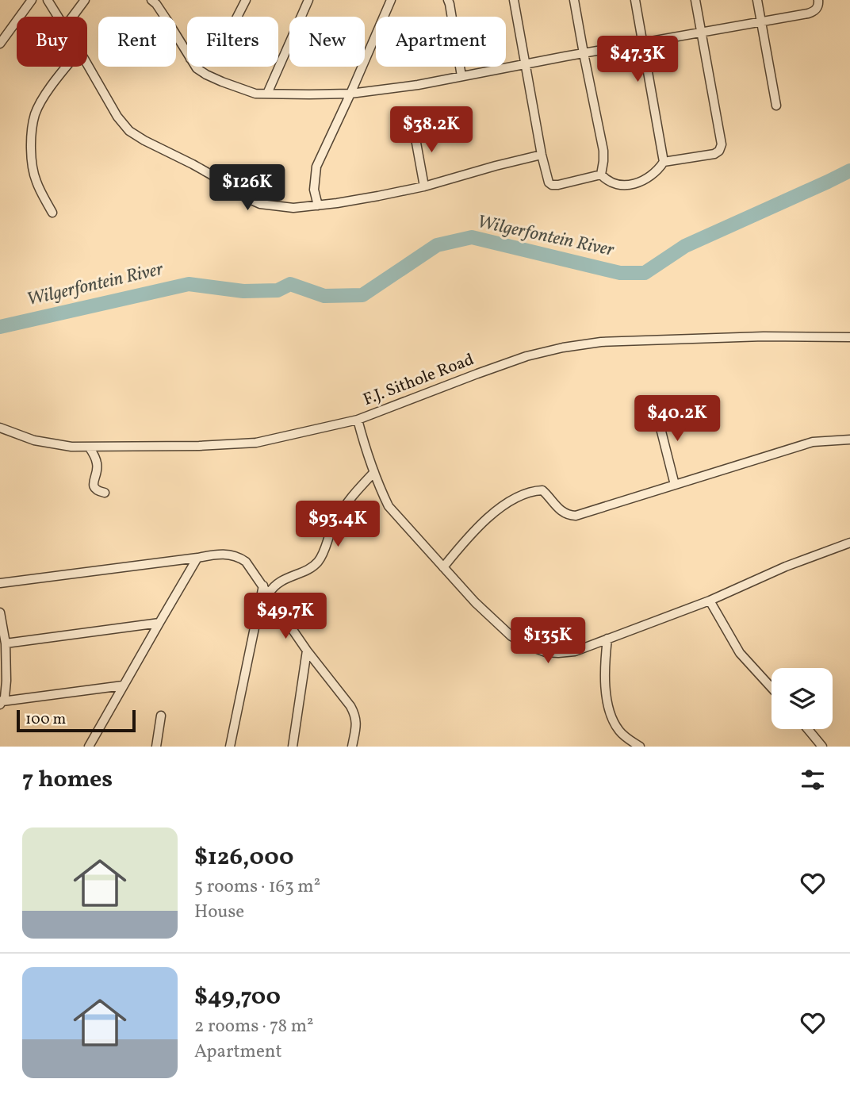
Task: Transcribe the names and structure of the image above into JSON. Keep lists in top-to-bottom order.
{
  "streets": {
    "street": ["F.J. Sithole Road"]
  },
  "water": ["Wilgerfontein River"],
  "scale_bar": "100 m",
  "page": {
    "chip": [
      "Buy",
      "Rent",
      "Filters",
      "New",
      "Apartment"
    ],
    "price": [
      "$47.3K",
      "$38.2K",
      "$126K",
      "$40.2K",
      "$93.4K",
      "$49.7K",
      "$135K"
    ],
    "scale": "100 m",
    "heading": "7 homes",
    "list": [
      {
        "name": "$126,000",
        "note": "5 rooms · 163 m² · House"
      },
      {
        "name": "$49,700",
        "note": "2 rooms · 78 m² · Apartment"
      }
    ]
  }
}
